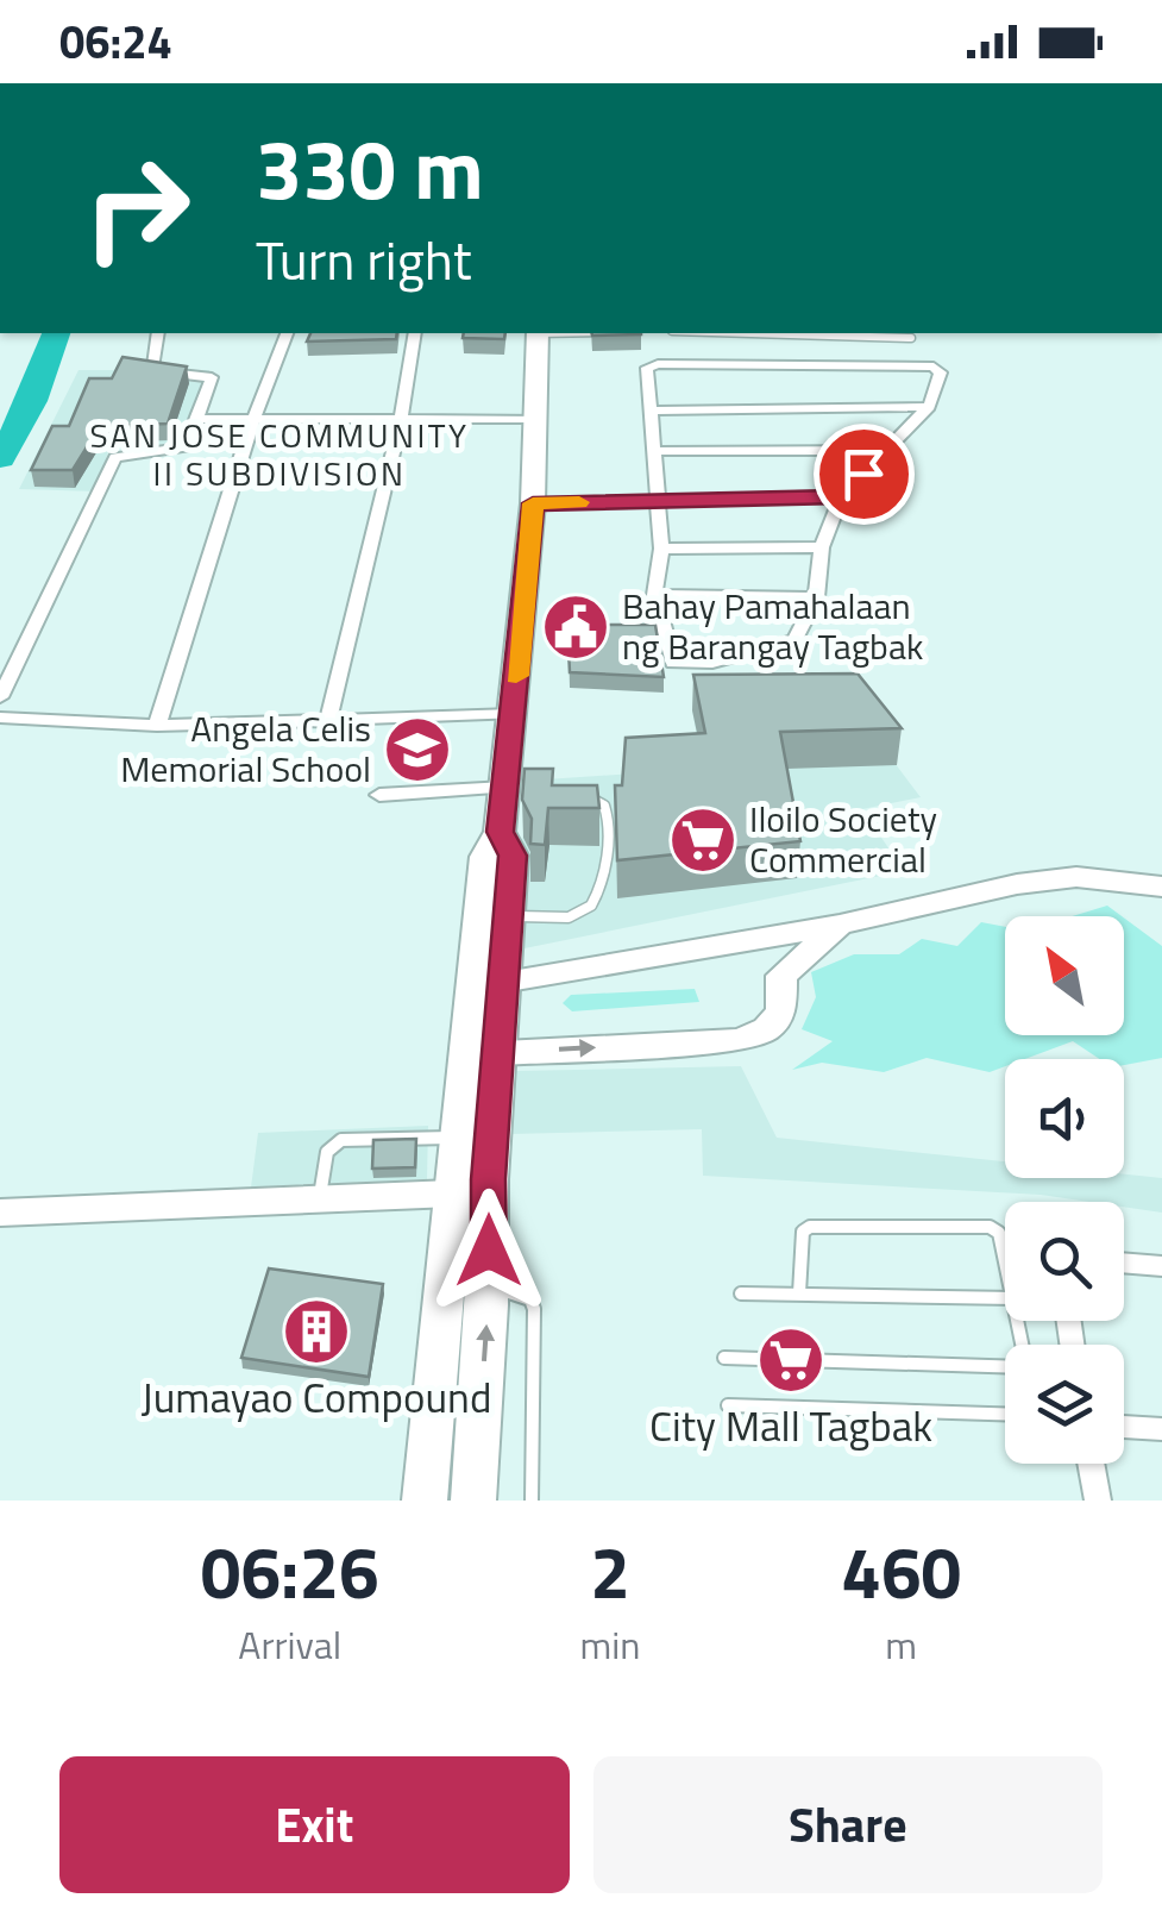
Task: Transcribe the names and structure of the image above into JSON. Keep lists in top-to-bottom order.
{
  "districts": ["SAN JOSE COMMUNITY II SUBDIVISION"],
  "places": {
    "public building": ["Bahay Pamahalaan ng Barangay Tagbak"],
    "school or university": ["Angela Celis Memorial School"],
    "supermarket": ["Iloilo Society Commercial", "City Mall Tagbak"],
    "building": ["Jumayao Compound"]
  },
  "north": "top left",
  "page": {
    "status": "06:24",
    "turn": ["330 m", "Turn right"],
    "eta": [
      "06:26",
      "Arrival",
      "2",
      "min",
      "460",
      "m"
    ],
    "buttons": ["Exit", "Share"]
  }
}
